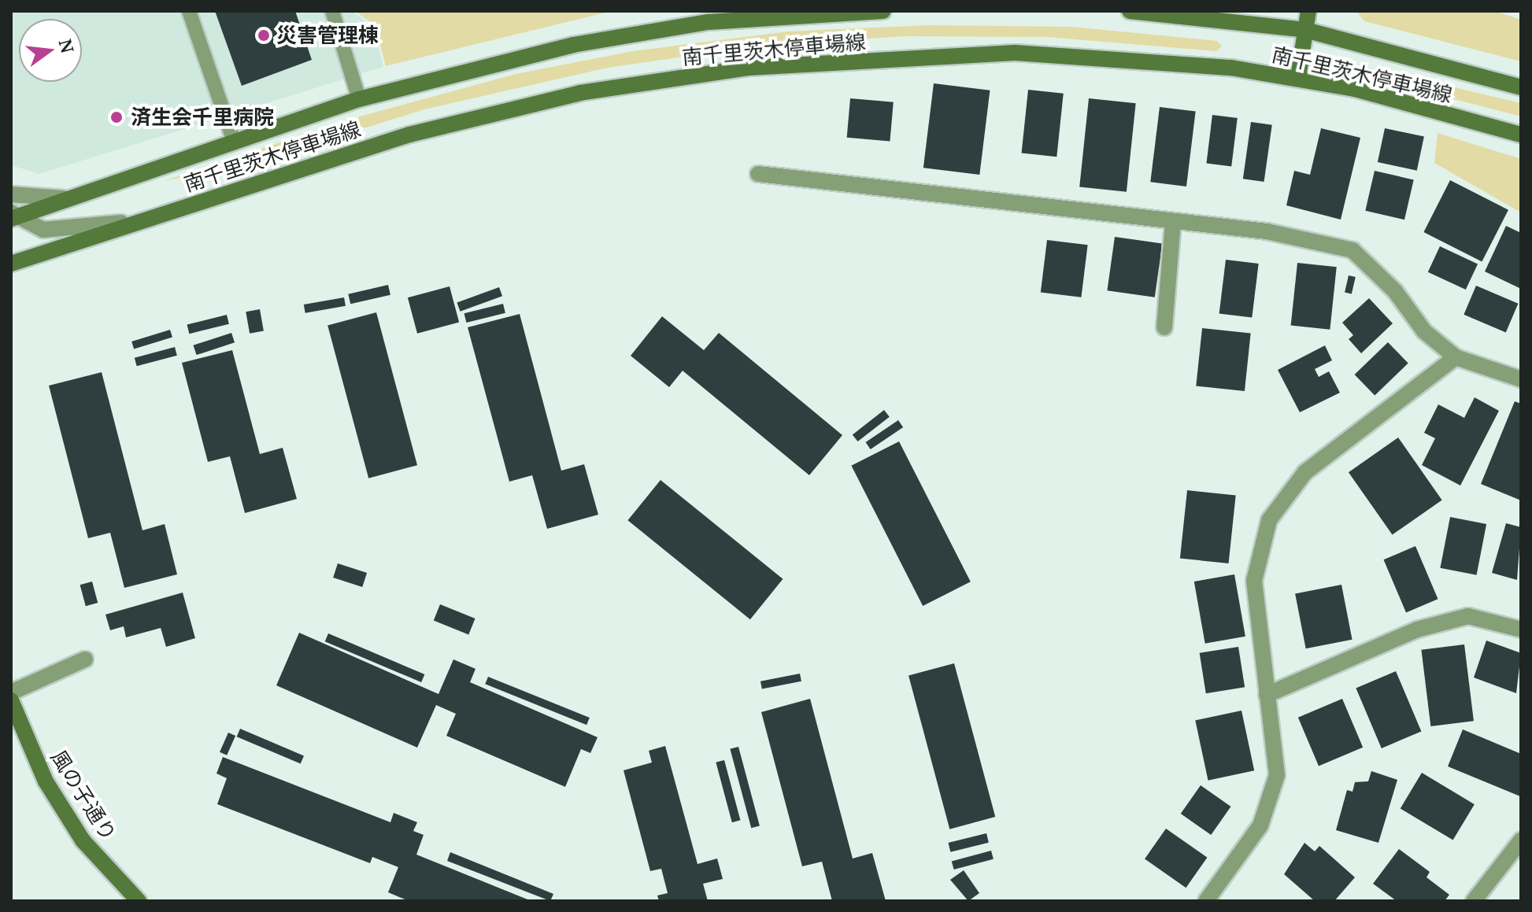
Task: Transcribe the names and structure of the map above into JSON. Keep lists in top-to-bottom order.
{
  "streets": {
    "main road": ["南千里茨木停車場線", "風の子通り"]
  },
  "places": ["災害管理棟", "済生会千里病院"],
  "north": "right"
}
